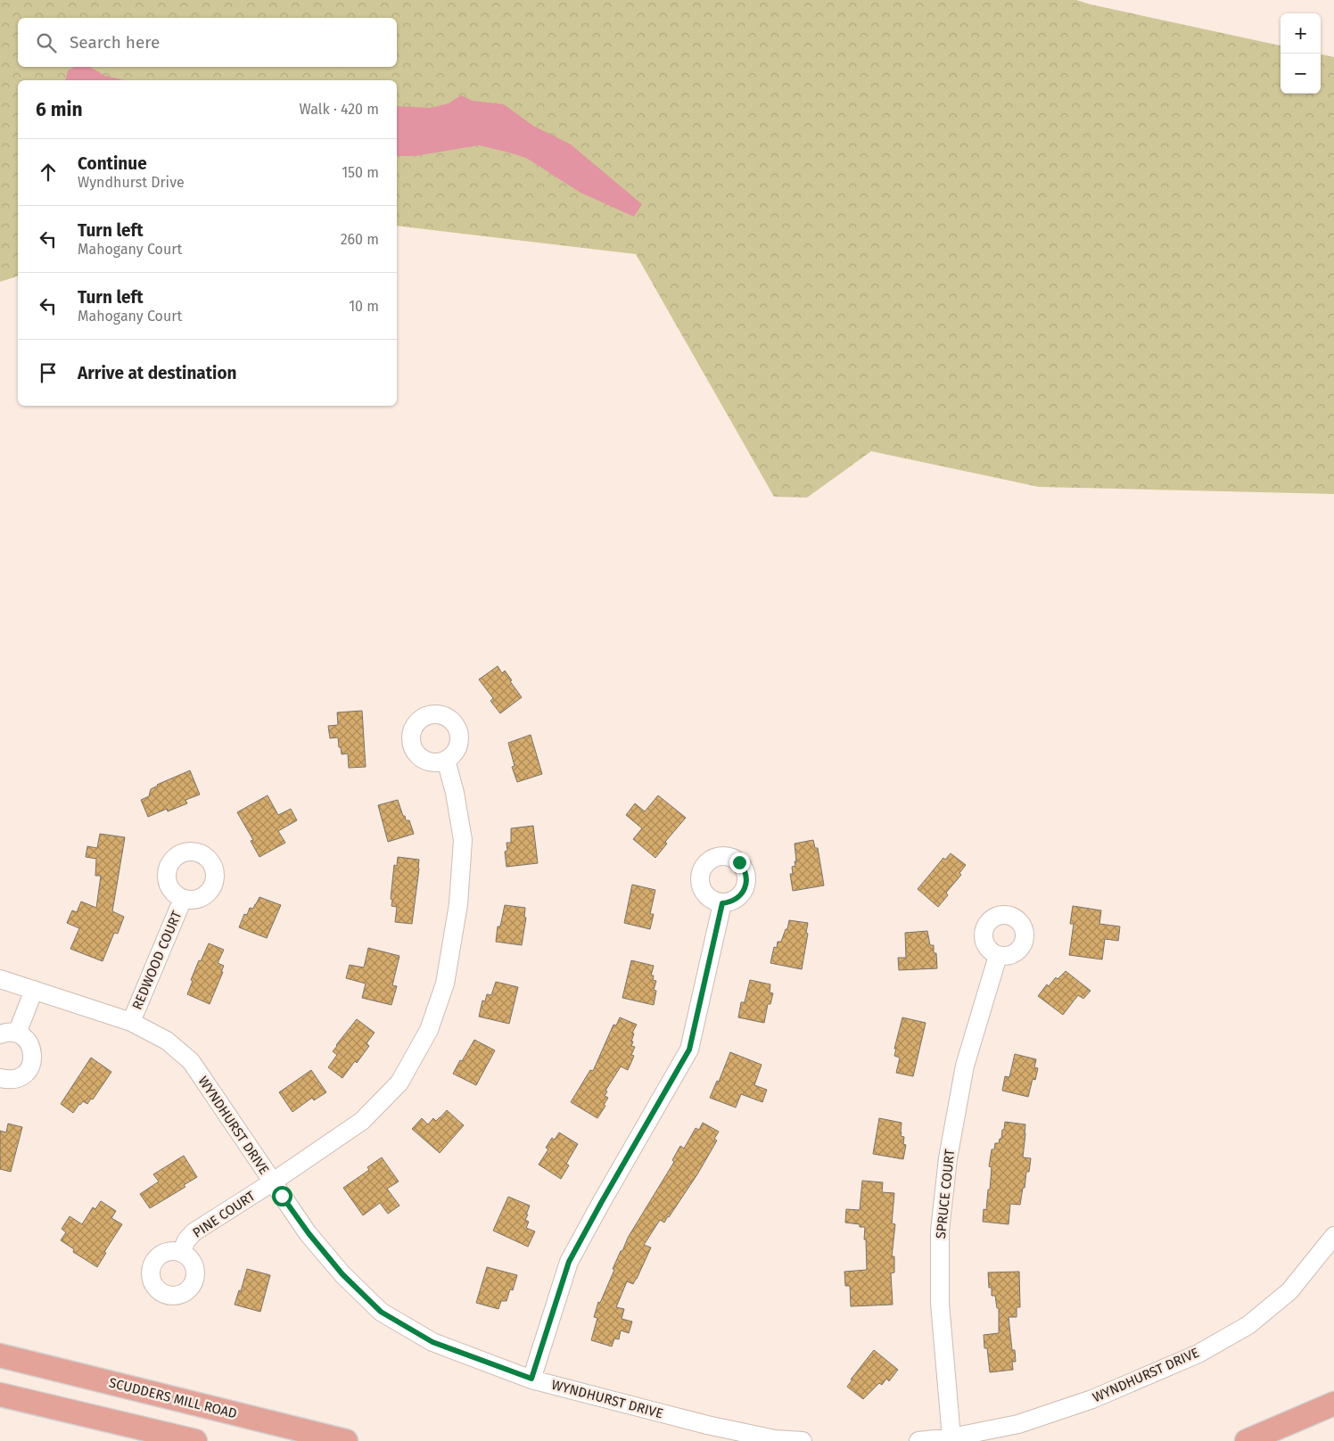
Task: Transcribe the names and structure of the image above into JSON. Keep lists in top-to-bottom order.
{
  "streets": {
    "main road": ["SCUDDERS MILL ROAD"],
    "street": [
      "REDWOOD COURT",
      "WYNDHURST DRIVE",
      "SPRUCE COURT",
      "PINE COURT"
    ]
  },
  "crossings": [
    ["REDWOOD COURT", "WYNDHURST DRIVE"],
    ["WYNDHURST DRIVE", "SPRUCE COURT"],
    ["WYNDHURST DRIVE", "PINE COURT"]
  ],
  "page": {
    "map_buttons": ["+", "−"],
    "search": "Search here",
    "heading": ["6 min", "Walk · 420 m"],
    "list": [
      ["Continue", "Wyndhurst Drive", "150 m"],
      ["Turn left", "Mahogany Court", "260 m"],
      ["Turn left", "Mahogany Court", "10 m"],
      "Arrive at destination"
    ]
  }
}
